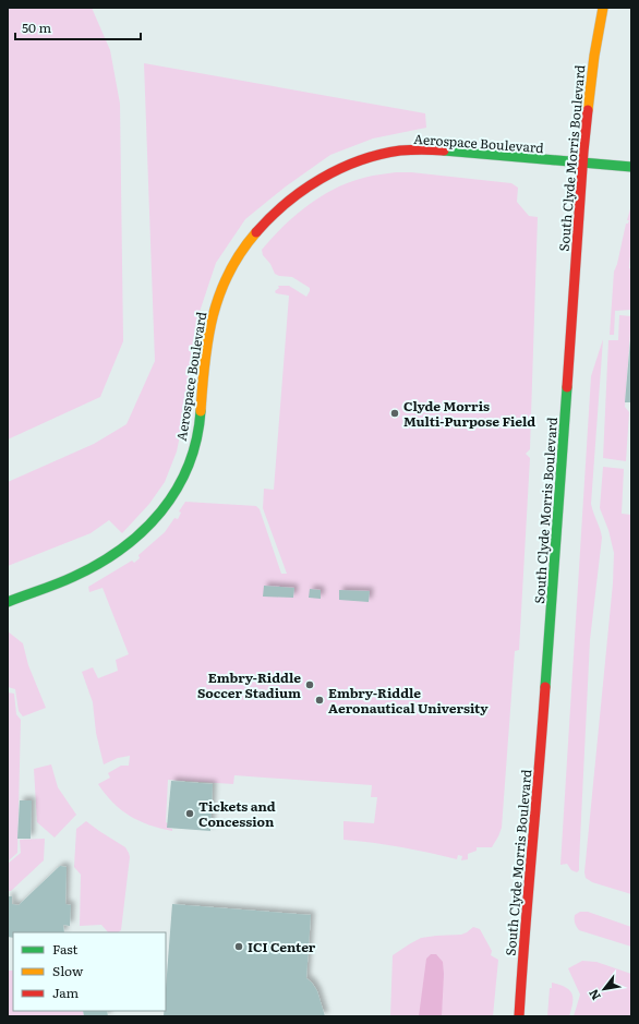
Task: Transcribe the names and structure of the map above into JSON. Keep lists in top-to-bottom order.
{
  "streets": {
    "main road": ["Aerospace Boulevard", "South Clyde Morris Boulevard"]
  },
  "crossings": [
    ["Aerospace Boulevard", "South Clyde Morris Boulevard"]
  ],
  "places": [
    "Clyde Morris Multi-Purpose Field",
    "Embry-Riddle Soccer Stadium",
    "Embry-Riddle Aeronautical University",
    "Tickets and Concession",
    "ICI Center"
  ],
  "legend": ["Fast", "Slow", "Jam"],
  "scale_bar": "50 m",
  "north": "bottom left"
}
